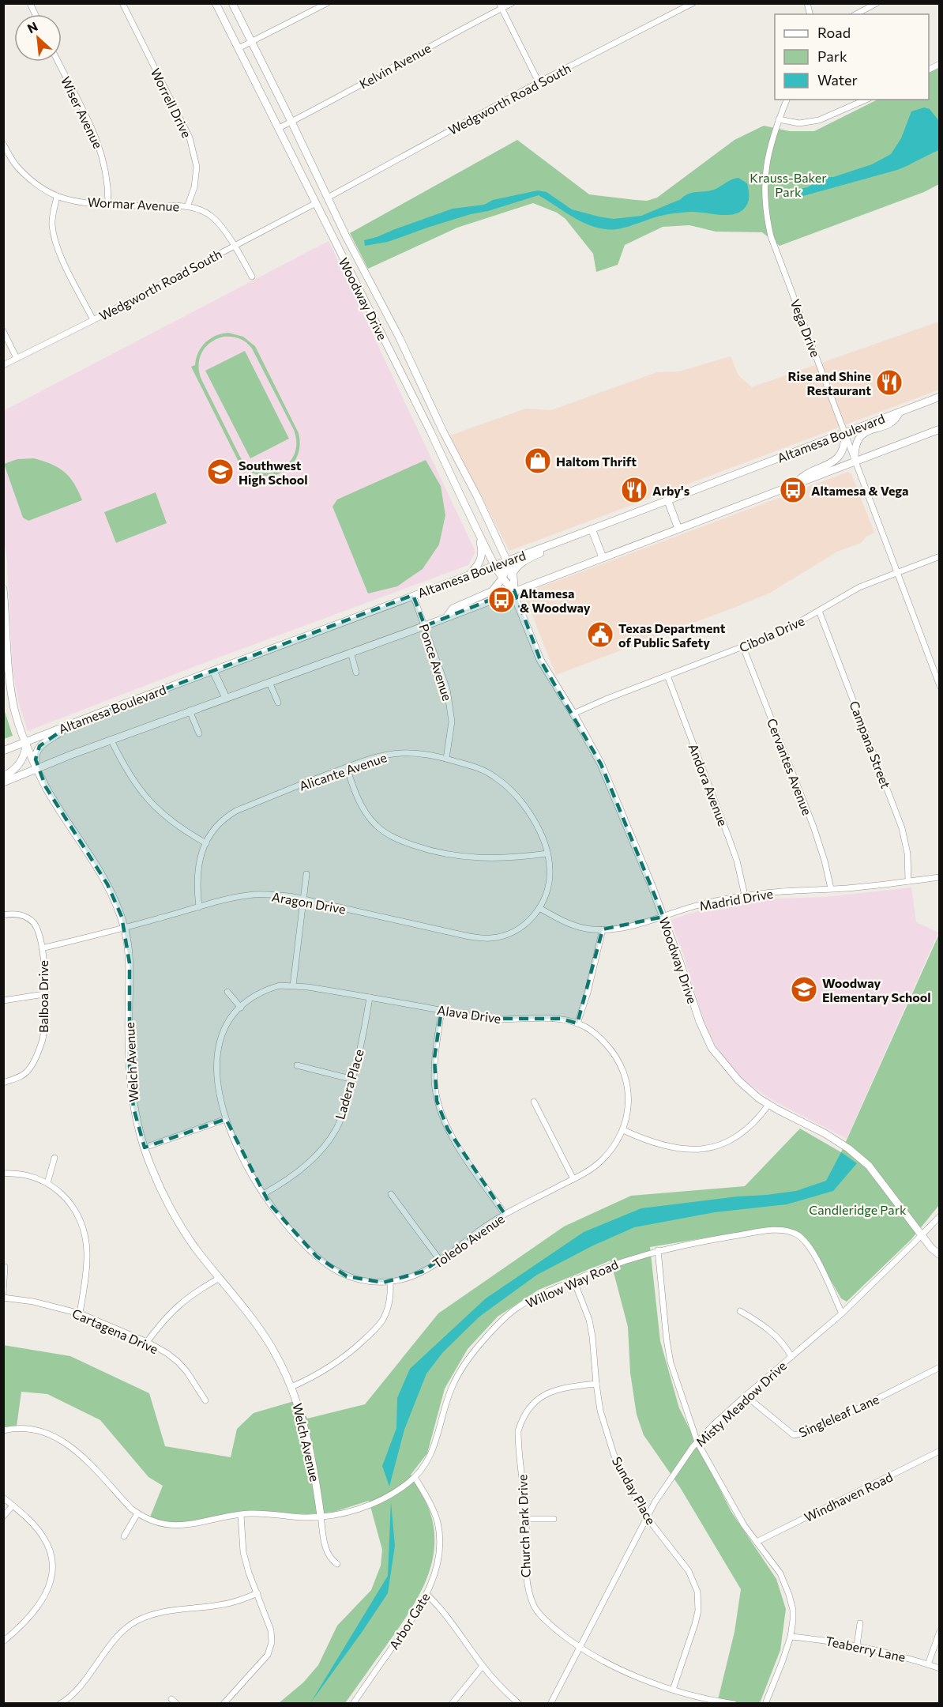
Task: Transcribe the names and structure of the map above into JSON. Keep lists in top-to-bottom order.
{
  "streets": {
    "street": [
      "Kelvin Avenue",
      "Wedgworth Road South",
      "Worrell Drive",
      "Wiser Avenue",
      "Wormar Avenue",
      "Woodway Drive",
      "Vega Drive",
      "Altamesa Boulevard",
      "Cibola Drive",
      "Ponce Avenue",
      "Campana Street",
      "Cervantes Avenue",
      "Alicante Avenue",
      "Andora Avenue",
      "Madrid Drive",
      "Aragon Drive",
      "Balboa Drive",
      "Alava Drive",
      "Welch Avenue",
      "Ladera Place",
      "Toledo Avenue",
      "Willow Way Road",
      "Cartagena Drive",
      "Misty Meadow Drive",
      "Singleleaf Lane",
      "Sunday Place",
      "Windhaven Road",
      "Church Park Drive",
      "Arbor Gate",
      "Teaberry Lane"
    ]
  },
  "crossings": [
    ["Kelvin Avenue", "Woodway Drive"],
    ["Wedgworth Road South", "Wormar Avenue"],
    ["Wedgworth Road South", "Woodway Drive"],
    ["Worrell Drive", "Wormar Avenue"],
    ["Wiser Avenue", "Wormar Avenue"],
    ["Woodway Drive", "Altamesa Boulevard"],
    ["Woodway Drive", "Cibola Drive"],
    ["Woodway Drive", "Madrid Drive"],
    ["Woodway Drive", "Misty Meadow Drive"],
    ["Vega Drive", "Altamesa Boulevard"],
    ["Vega Drive", "Cibola Drive"],
    ["Altamesa Boulevard", "Ponce Avenue"],
    ["Altamesa Boulevard", "Welch Avenue"],
    ["Cibola Drive", "Campana Street"],
    ["Cibola Drive", "Cervantes Avenue"],
    ["Cibola Drive", "Andora Avenue"],
    ["Ponce Avenue", "Alicante Avenue"],
    ["Campana Street", "Madrid Drive"],
    ["Cervantes Avenue", "Madrid Drive"],
    ["Alicante Avenue", "Madrid Drive"],
    ["Alicante Avenue", "Aragon Drive"],
    ["Andora Avenue", "Madrid Drive"],
    ["Madrid Drive", "Aragon Drive"],
    ["Aragon Drive", "Balboa Drive"],
    ["Aragon Drive", "Welch Avenue"],
    ["Alava Drive", "Ladera Place"],
    ["Alava Drive", "Toledo Avenue"],
    ["Welch Avenue", "Willow Way Road"],
    ["Ladera Place", "Toledo Avenue"],
    ["Willow Way Road", "Misty Meadow Drive"],
    ["Willow Way Road", "Sunday Place"],
    ["Willow Way Road", "Arbor Gate"],
    ["Misty Meadow Drive", "Singleleaf Lane"],
    ["Misty Meadow Drive", "Sunday Place"],
    ["Misty Meadow Drive", "Church Park Drive"],
    ["Sunday Place", "Church Park Drive"]
  ],
  "parks": ["Krauss-Baker Park", "Candleridge Park"],
  "places": {
    "restaurant": ["Rise and Shine Restaurant", "Arby's"],
    "shop": ["Haltom Thrift"],
    "school or university": ["Southwest High School", "Woodway Elementary School"],
    "bus stop": ["Altamesa & Vega", "Altamesa & Woodway"],
    "public building": ["Texas Department of Public Safety"]
  },
  "legend": ["Road", "Park", "Water"],
  "north": "top left"
}
